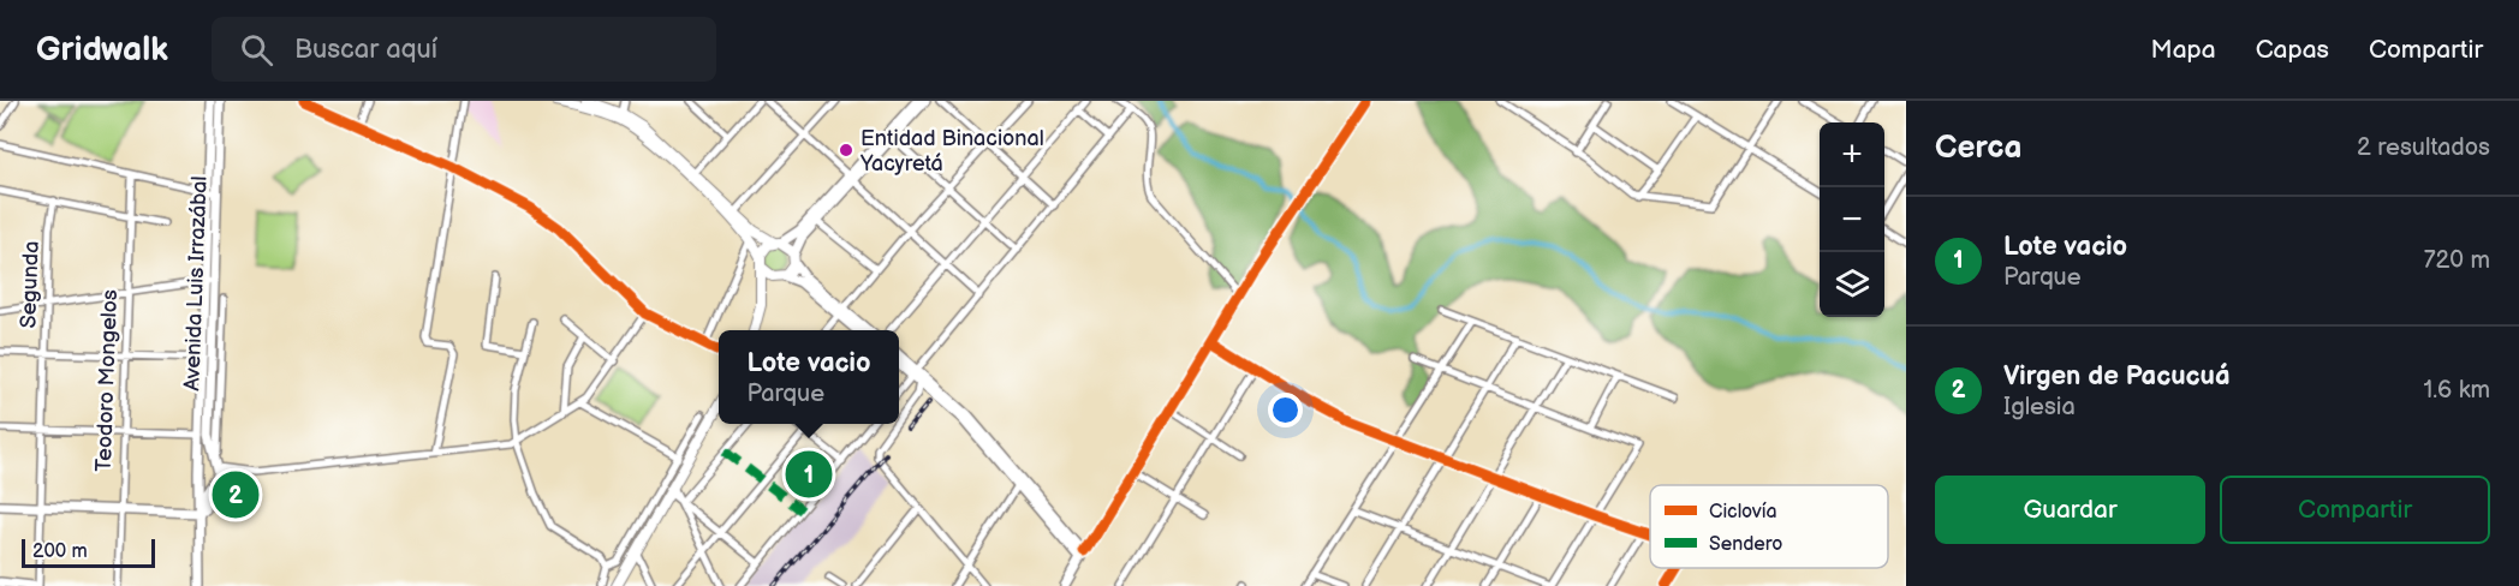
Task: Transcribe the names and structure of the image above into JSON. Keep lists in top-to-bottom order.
{
  "streets": {
    "main road": ["Avenida Luis Irrazábal"],
    "street": ["Segunda", "Teodoro Mongelos"]
  },
  "places": ["Entidad Binacional Yacyretá"],
  "legend": ["Ciclovía", "Sendero"],
  "scale_bar": "200 m",
  "page": {
    "header": "Gridwalk",
    "search": "Buscar aquí",
    "nav": ["Mapa", "Capas", "Compartir"],
    "heading": ["Cerca", "2 resultados"],
    "map_buttons": ["+", "−"],
    "list": [
      {
        "mark": "1",
        "name": "Lote vacio",
        "note": "Parque",
        "value": "720 m"
      },
      {
        "mark": "2",
        "name": "Virgen de Pacucuá",
        "note": "Iglesia",
        "value": "1.6 km"
      }
    ],
    "popup": ["Lote vacio", "Parque"],
    "pins": ["1", "2"],
    "buttons": ["Guardar", "Compartir"],
    "scale": "200 m"
  }
}
